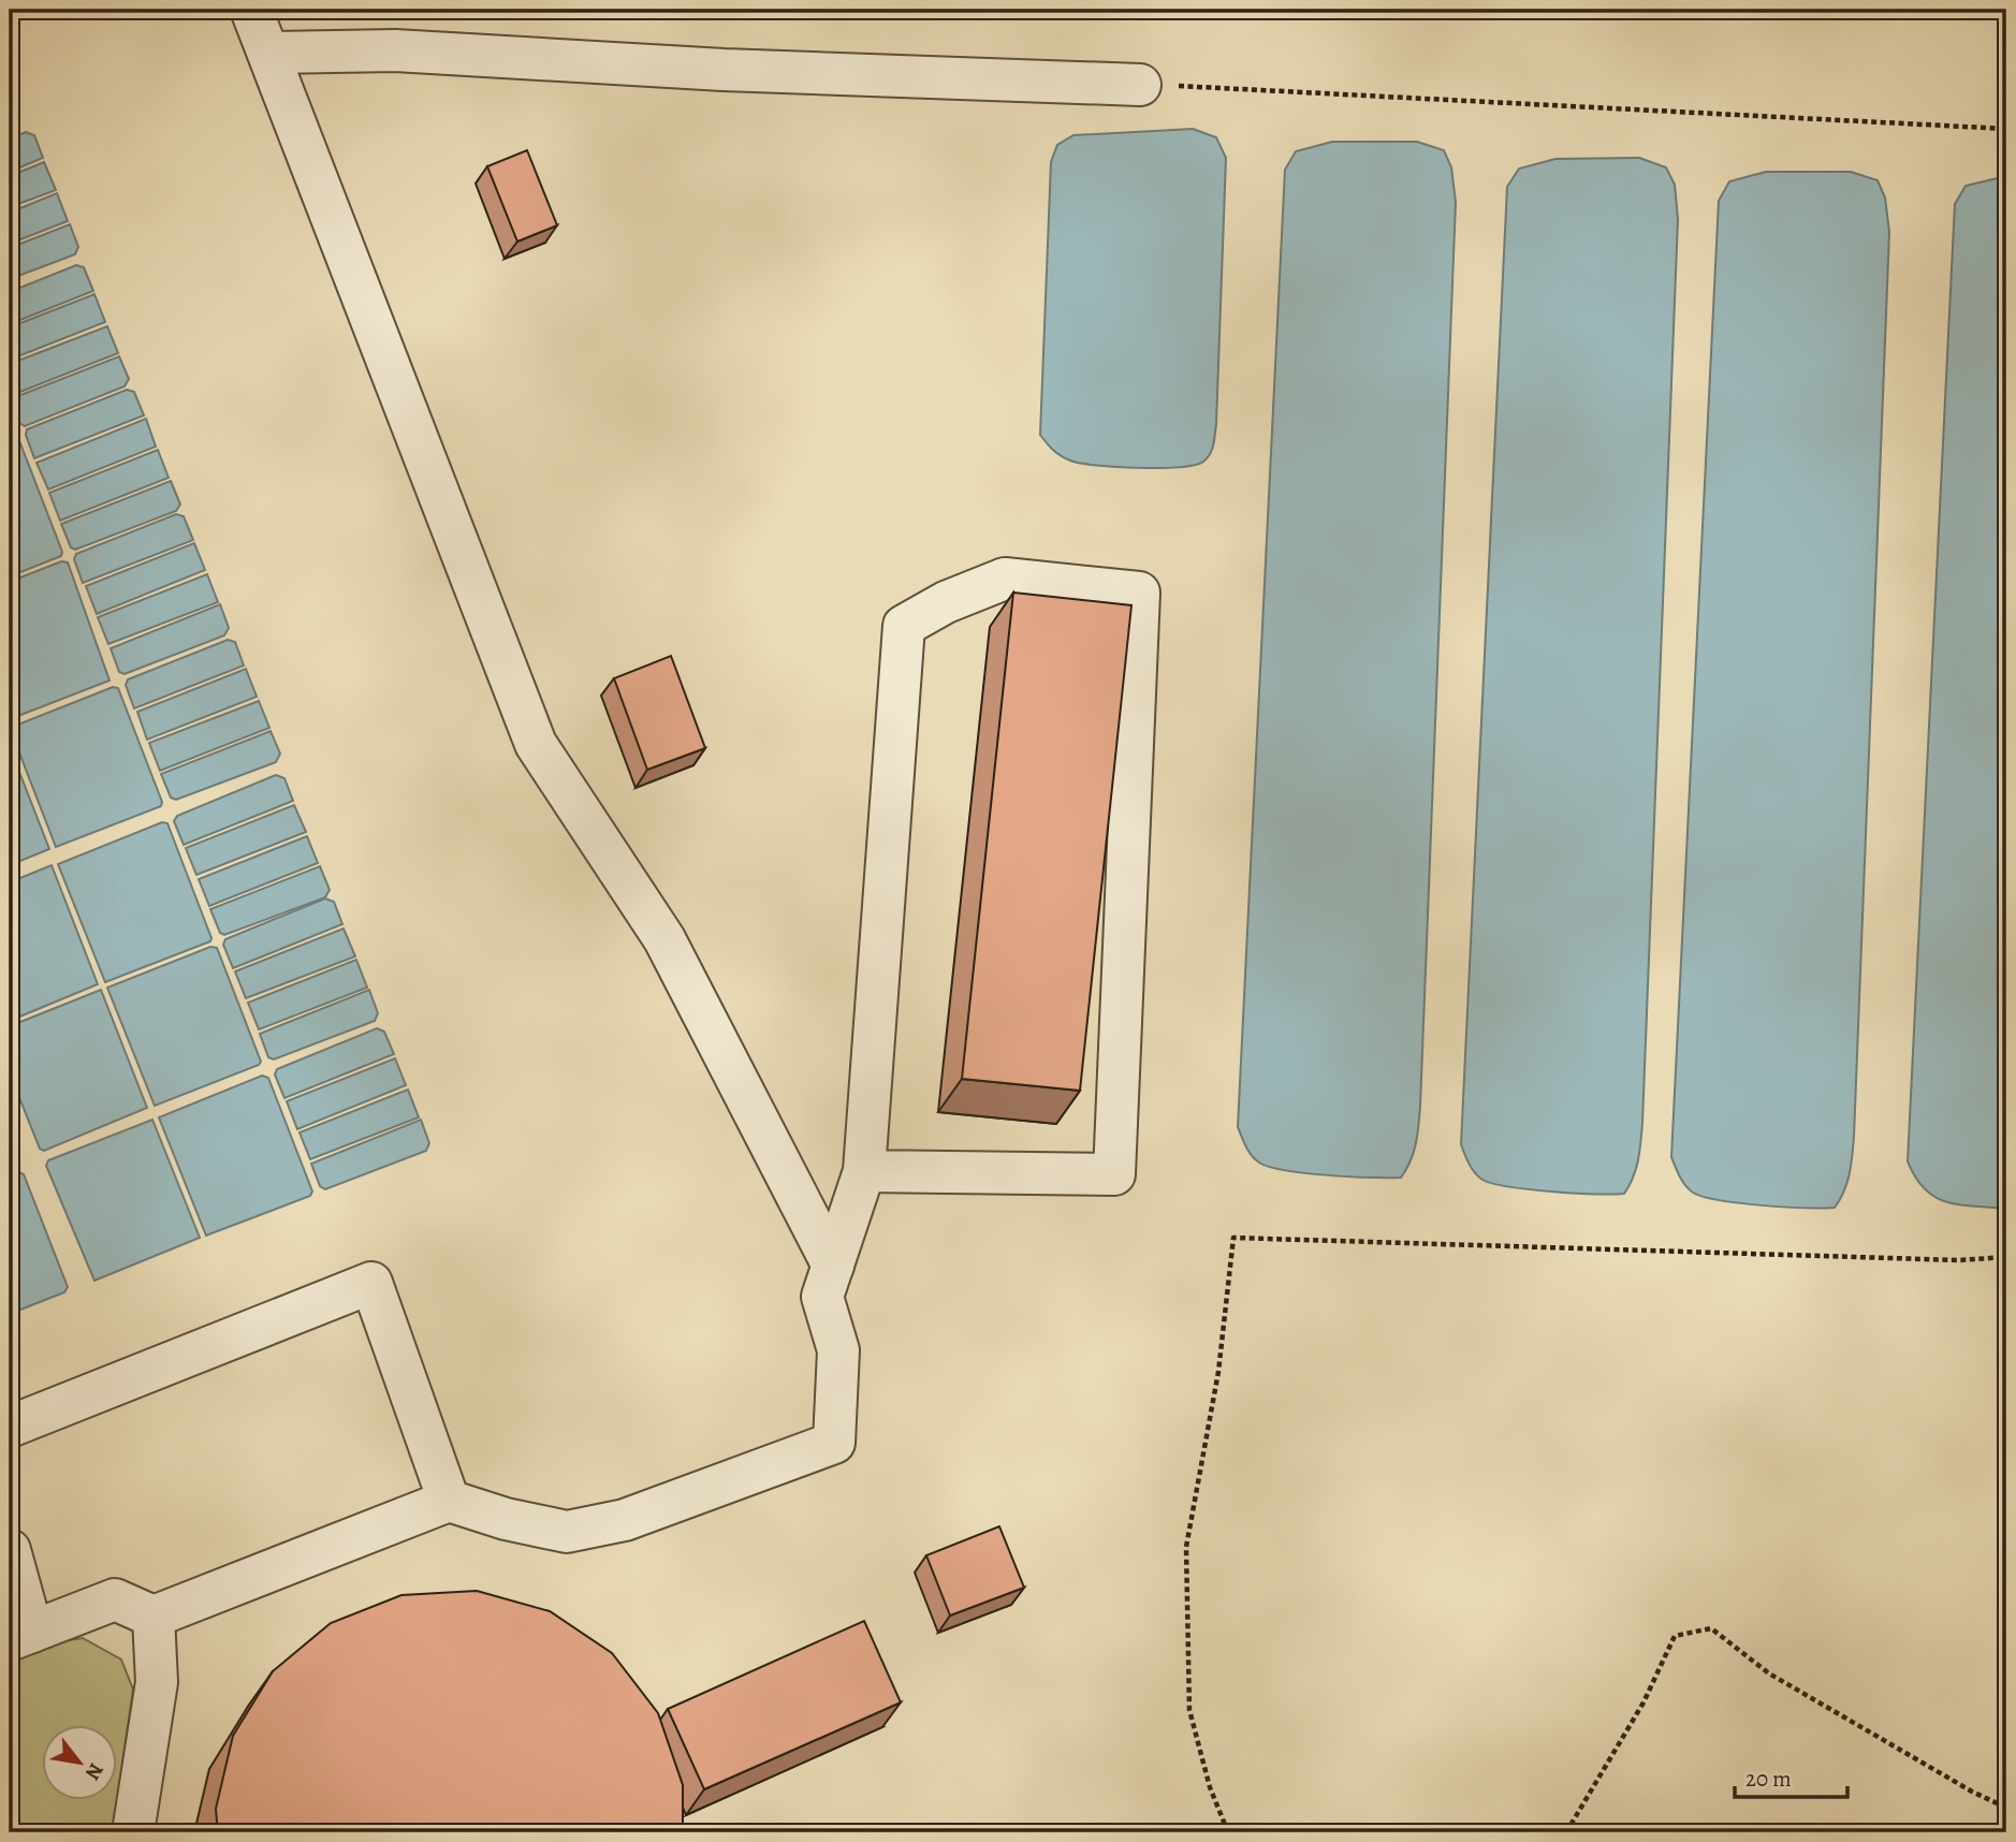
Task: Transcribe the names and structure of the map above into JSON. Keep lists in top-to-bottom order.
{
  "scale_bar": "20 m",
  "north": "bottom right"
}
